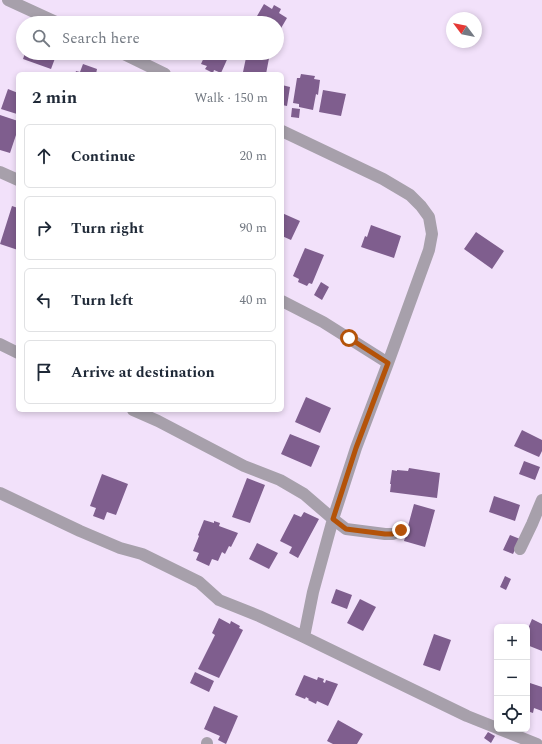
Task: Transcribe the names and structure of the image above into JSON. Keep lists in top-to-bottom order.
{
  "north": "top left",
  "page": {
    "search": "Search here",
    "heading": ["2 min", "Walk · 150 m"],
    "list": [
      ["Continue", "20 m"],
      ["Turn right", "90 m"],
      ["Turn left", "40 m"],
      "Arrive at destination"
    ],
    "map_buttons": ["+", "−"]
  }
}
